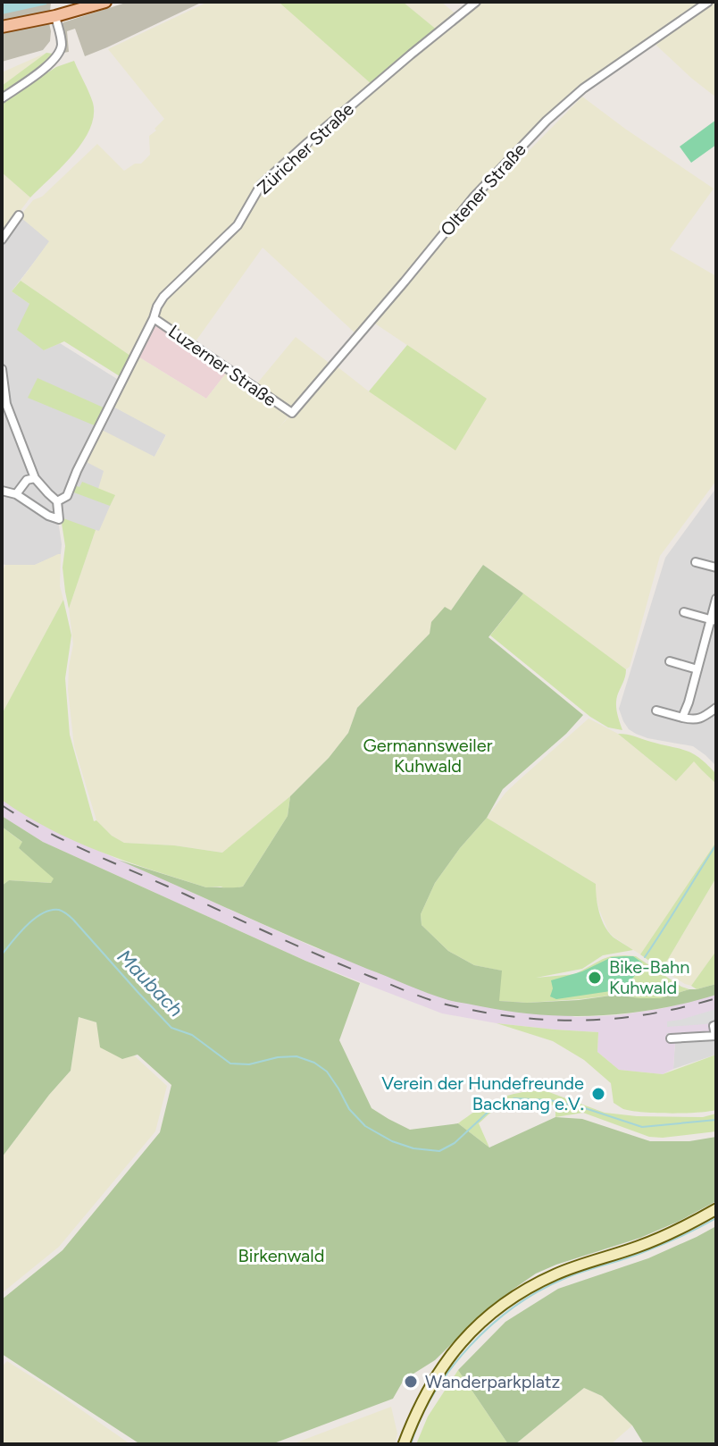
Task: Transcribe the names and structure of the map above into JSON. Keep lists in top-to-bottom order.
{
  "streets": {
    "street": ["Züricher Straße", "Oltener Straße", "Luzerner Straße"]
  },
  "crossings": [
    ["Züricher Straße", "Luzerner Straße"],
    ["Oltener Straße", "Luzerner Straße"]
  ],
  "water": ["Maubach"],
  "parks": ["Germannsweiler Kuhwald", "Birkenwald"],
  "places": ["Bike-Bahn Kuhwald", "Verein der Hundefreunde Backnang e.V.", "Wanderparkplatz"]
}
